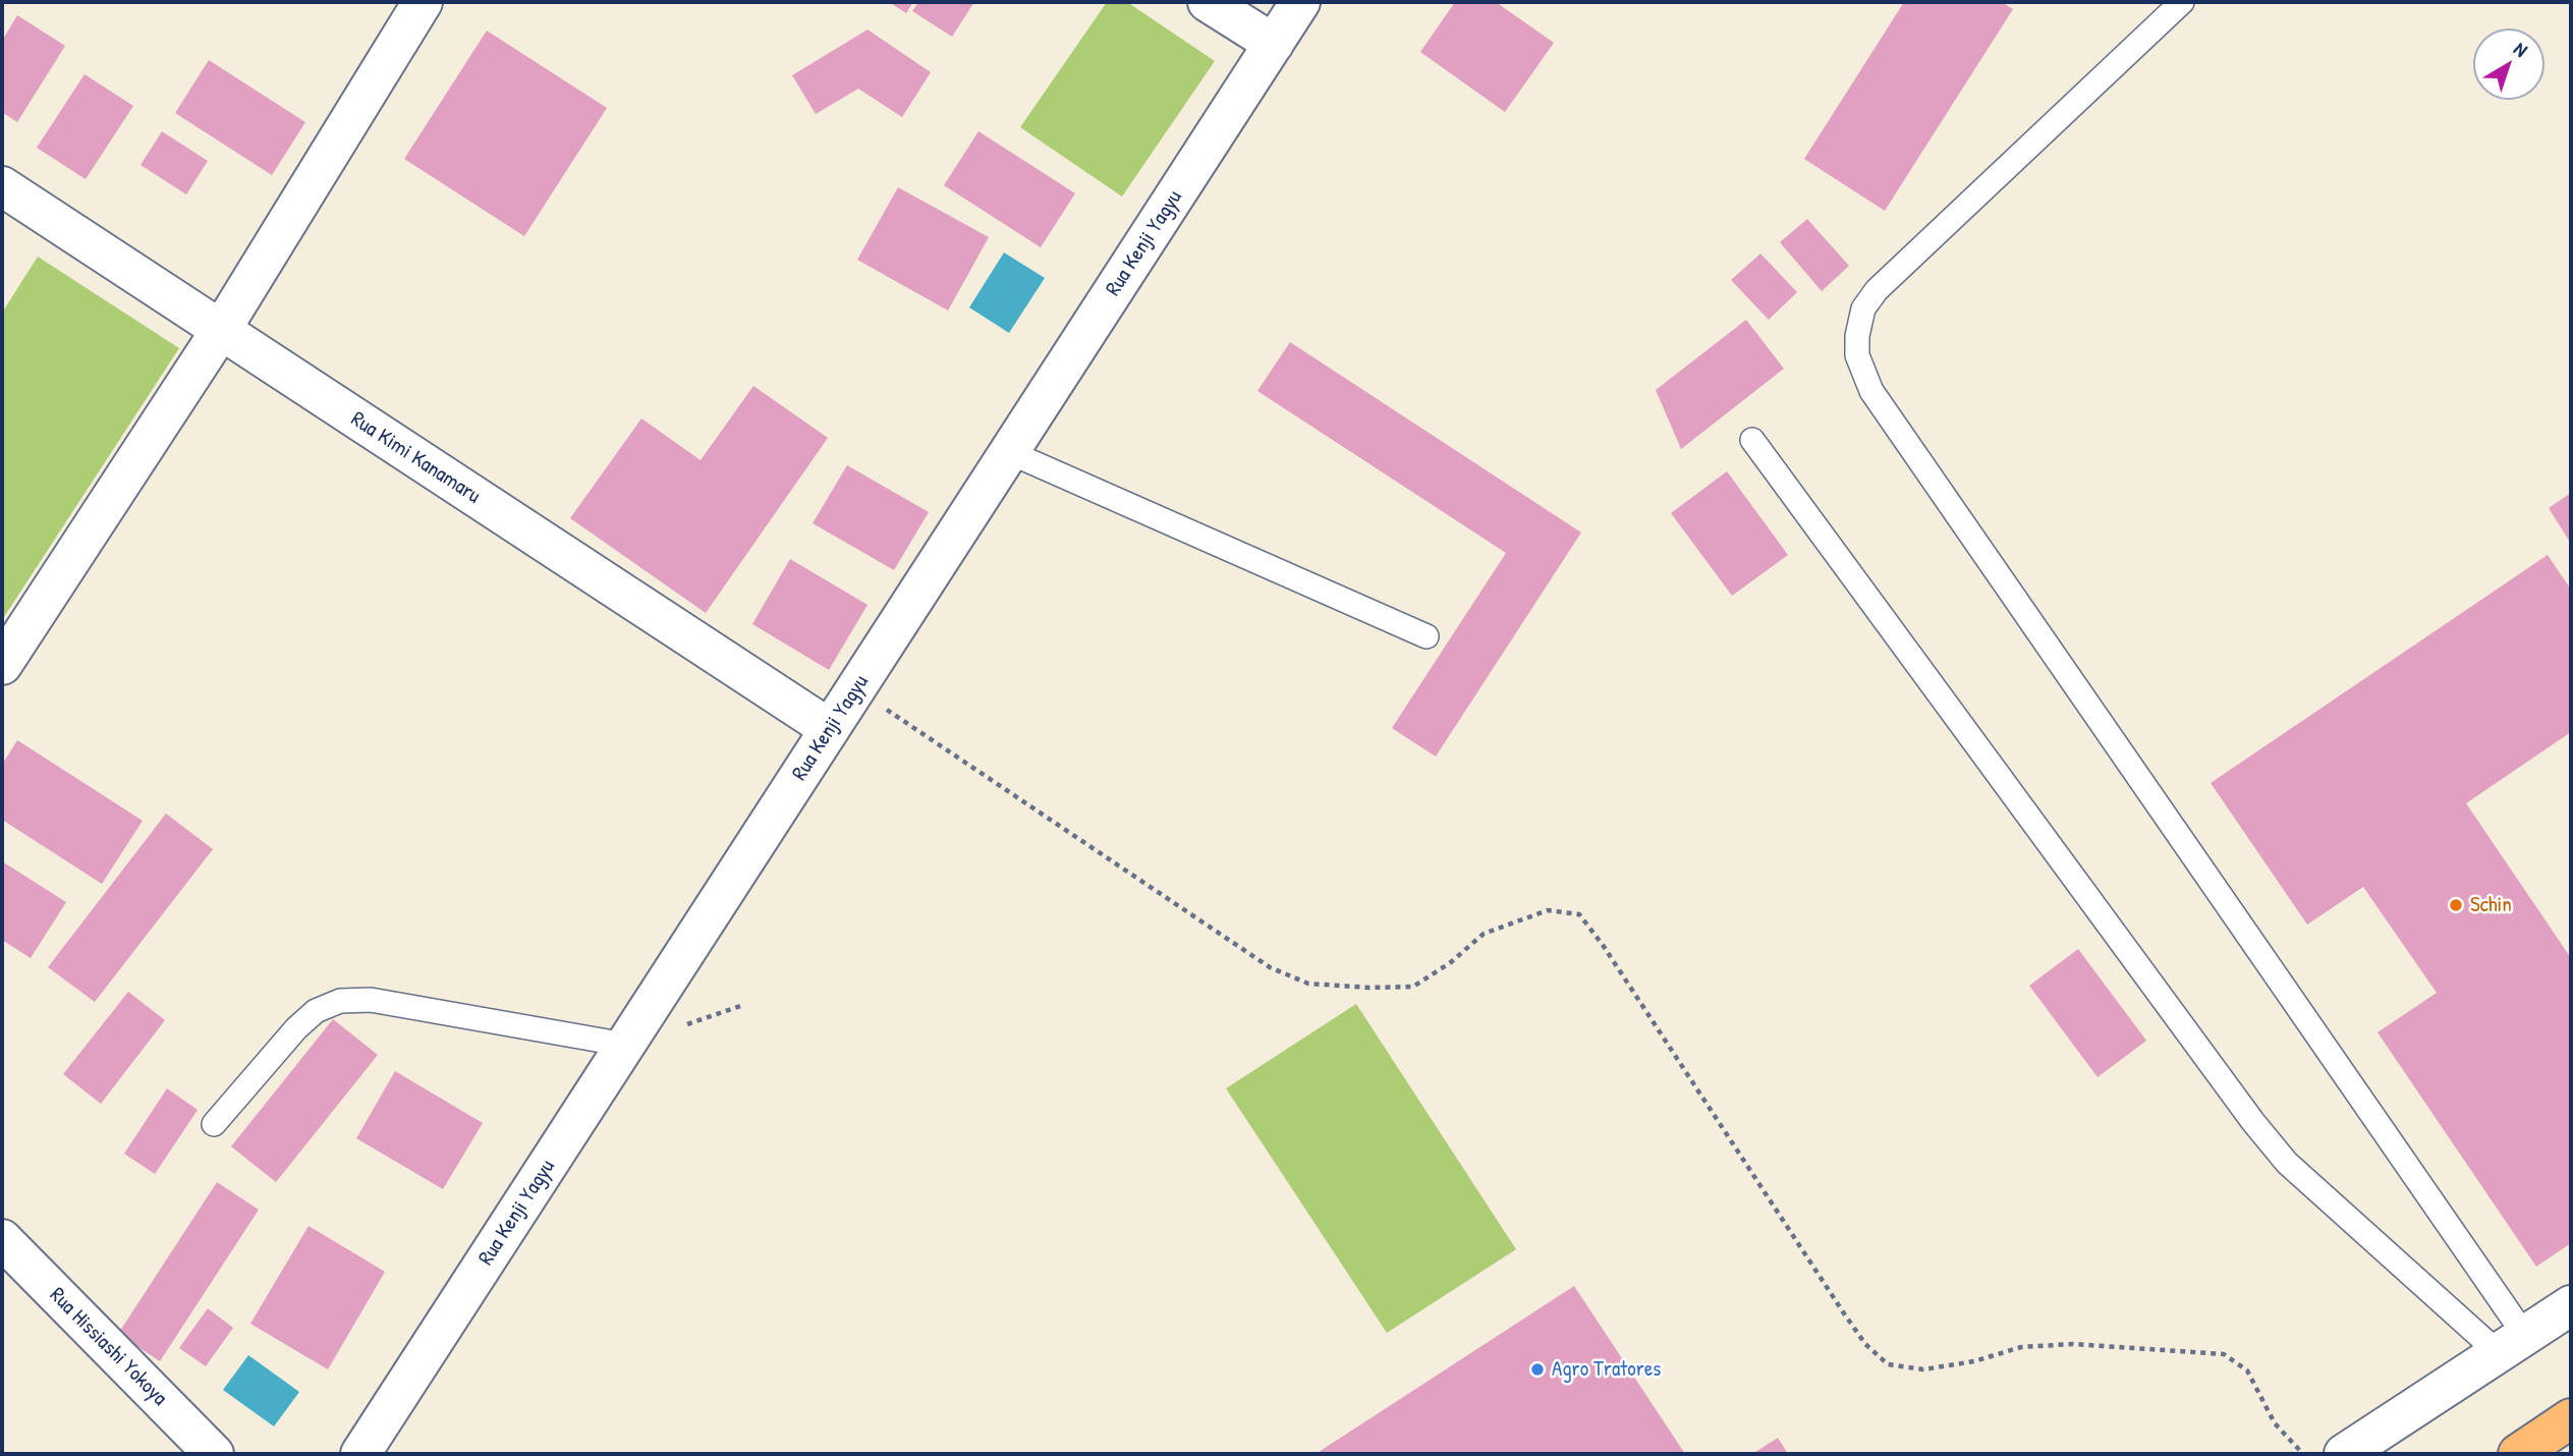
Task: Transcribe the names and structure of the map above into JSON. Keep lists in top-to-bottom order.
{
  "streets": {
    "street": ["Rua Kenji Yagyu", "Rua Kimi Kanamaru", "Rua Hissiashi Yokoya"]
  },
  "crossings": [
    ["Rua Kenji Yagyu", "Rua Kimi Kanamaru"]
  ],
  "places": ["Schin", "Agro Tratores"],
  "north": "top right"
}
